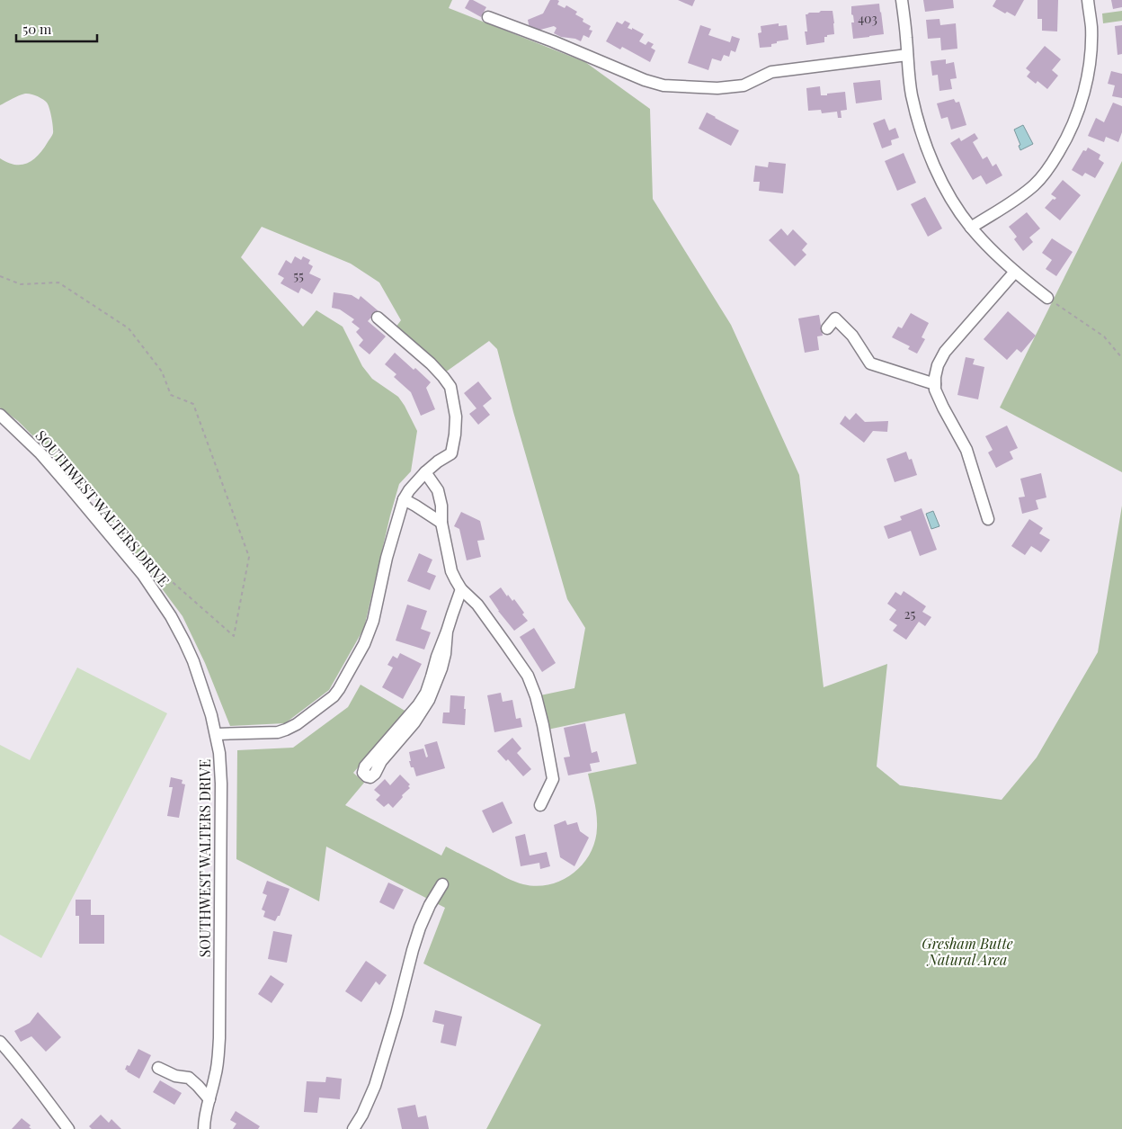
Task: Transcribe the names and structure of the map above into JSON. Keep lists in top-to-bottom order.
{
  "streets": {
    "street": ["SOUTHWEST WALTERS DRIVE"]
  },
  "parks": ["Gresham Butte Natural Area"],
  "house_numbers": ["403", "55", "25"],
  "scale_bar": "50 m"
}
